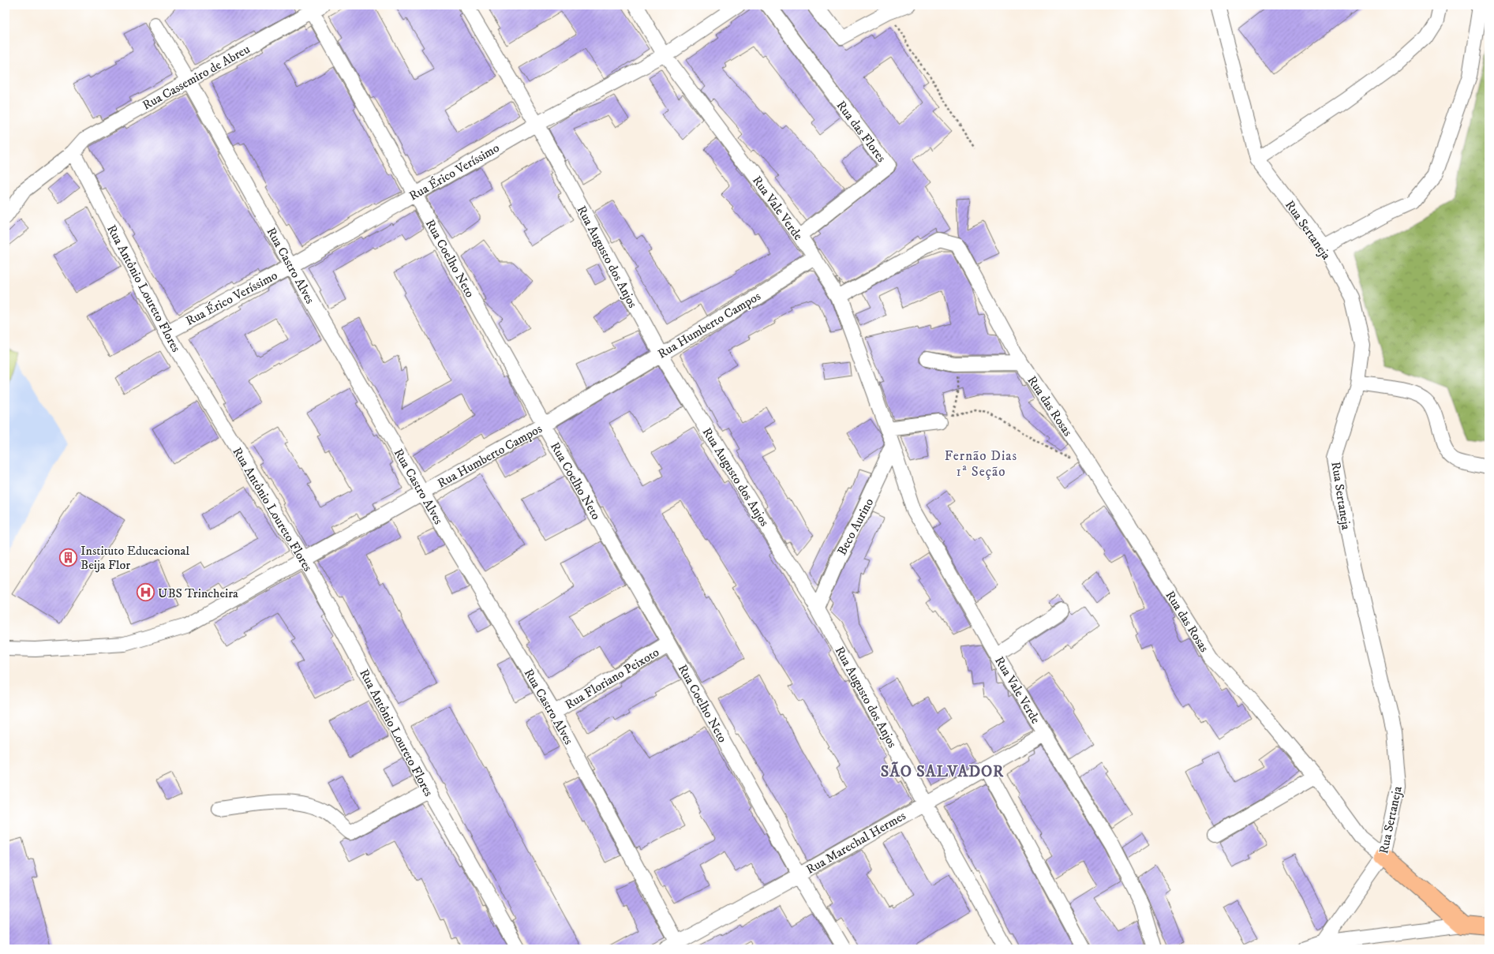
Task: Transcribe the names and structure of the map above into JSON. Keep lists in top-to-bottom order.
{
  "streets": {
    "street": [
      "Rua Cassemiro de Abreu",
      "Rua das Flores",
      "Rua Érico Veríssimo",
      "Rua Vale Verde",
      "Rua Sertaneja",
      "Rua Augusto dos Anjos",
      "Rua Coelho Neto",
      "Rua Castro Alves",
      "Rua Antônio Loureto Flores",
      "Rua Humberto Campos",
      "Rua das Rosas",
      "Beco Aurino",
      "Rua Floriano Peixoto",
      "Rua Marechal Hermes"
    ]
  },
  "crossings": [
    ["Rua Cassemiro de Abreu", "Rua Coelho Neto"],
    ["Rua Cassemiro de Abreu", "Rua Castro Alves"],
    ["Rua Cassemiro de Abreu", "Rua Antônio Loureto Flores"],
    ["Rua das Flores", "Rua Vale Verde"],
    ["Rua Érico Veríssimo", "Rua Vale Verde"],
    ["Rua Érico Veríssimo", "Rua Augusto dos Anjos"],
    ["Rua Érico Veríssimo", "Rua Coelho Neto"],
    ["Rua Érico Veríssimo", "Rua Castro Alves"],
    ["Rua Érico Veríssimo", "Rua Antônio Loureto Flores"],
    ["Rua Vale Verde", "Rua Humberto Campos"],
    ["Rua Vale Verde", "Rua das Rosas"],
    ["Rua Vale Verde", "Beco Aurino"],
    ["Rua Vale Verde", "Rua Marechal Hermes"],
    ["Rua Sertaneja", "Rua das Rosas"],
    ["Rua Augusto dos Anjos", "Rua Humberto Campos"],
    ["Rua Augusto dos Anjos", "Beco Aurino"],
    ["Rua Augusto dos Anjos", "Rua Marechal Hermes"],
    ["Rua Coelho Neto", "Rua Humberto Campos"],
    ["Rua Coelho Neto", "Rua Floriano Peixoto"],
    ["Rua Coelho Neto", "Rua Marechal Hermes"],
    ["Rua Castro Alves", "Rua Humberto Campos"],
    ["Rua Castro Alves", "Rua Floriano Peixoto"],
    ["Rua Castro Alves", "Rua Marechal Hermes"],
    ["Rua Antônio Loureto Flores", "Rua Humberto Campos"]
  ],
  "districts": ["Fernão Dias 1ª Seção", "SÃO SALVADOR"],
  "places": {
    "building": ["Instituto Educacional Beija Flor"],
    "hospital": ["UBS Trincheira"]
  }
}
